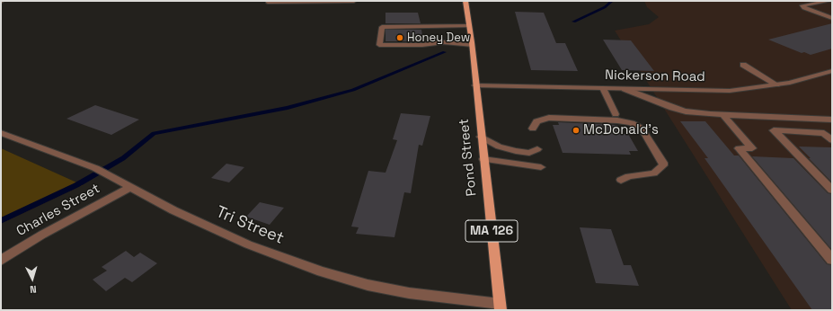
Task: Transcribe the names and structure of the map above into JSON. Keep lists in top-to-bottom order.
{
  "streets": {
    "main road": ["Pond Street", "MA 126"],
    "street": ["Nickerson Road", "Charles Street", "Tri Street"]
  },
  "crossings": [
    ["Nickerson Road", "Pond Street"],
    ["Pond Street", "Tri Street"],
    ["Charles Street", "Tri Street"]
  ],
  "places": ["Honey Dew", "McDonald's"],
  "north": "bottom"
}
